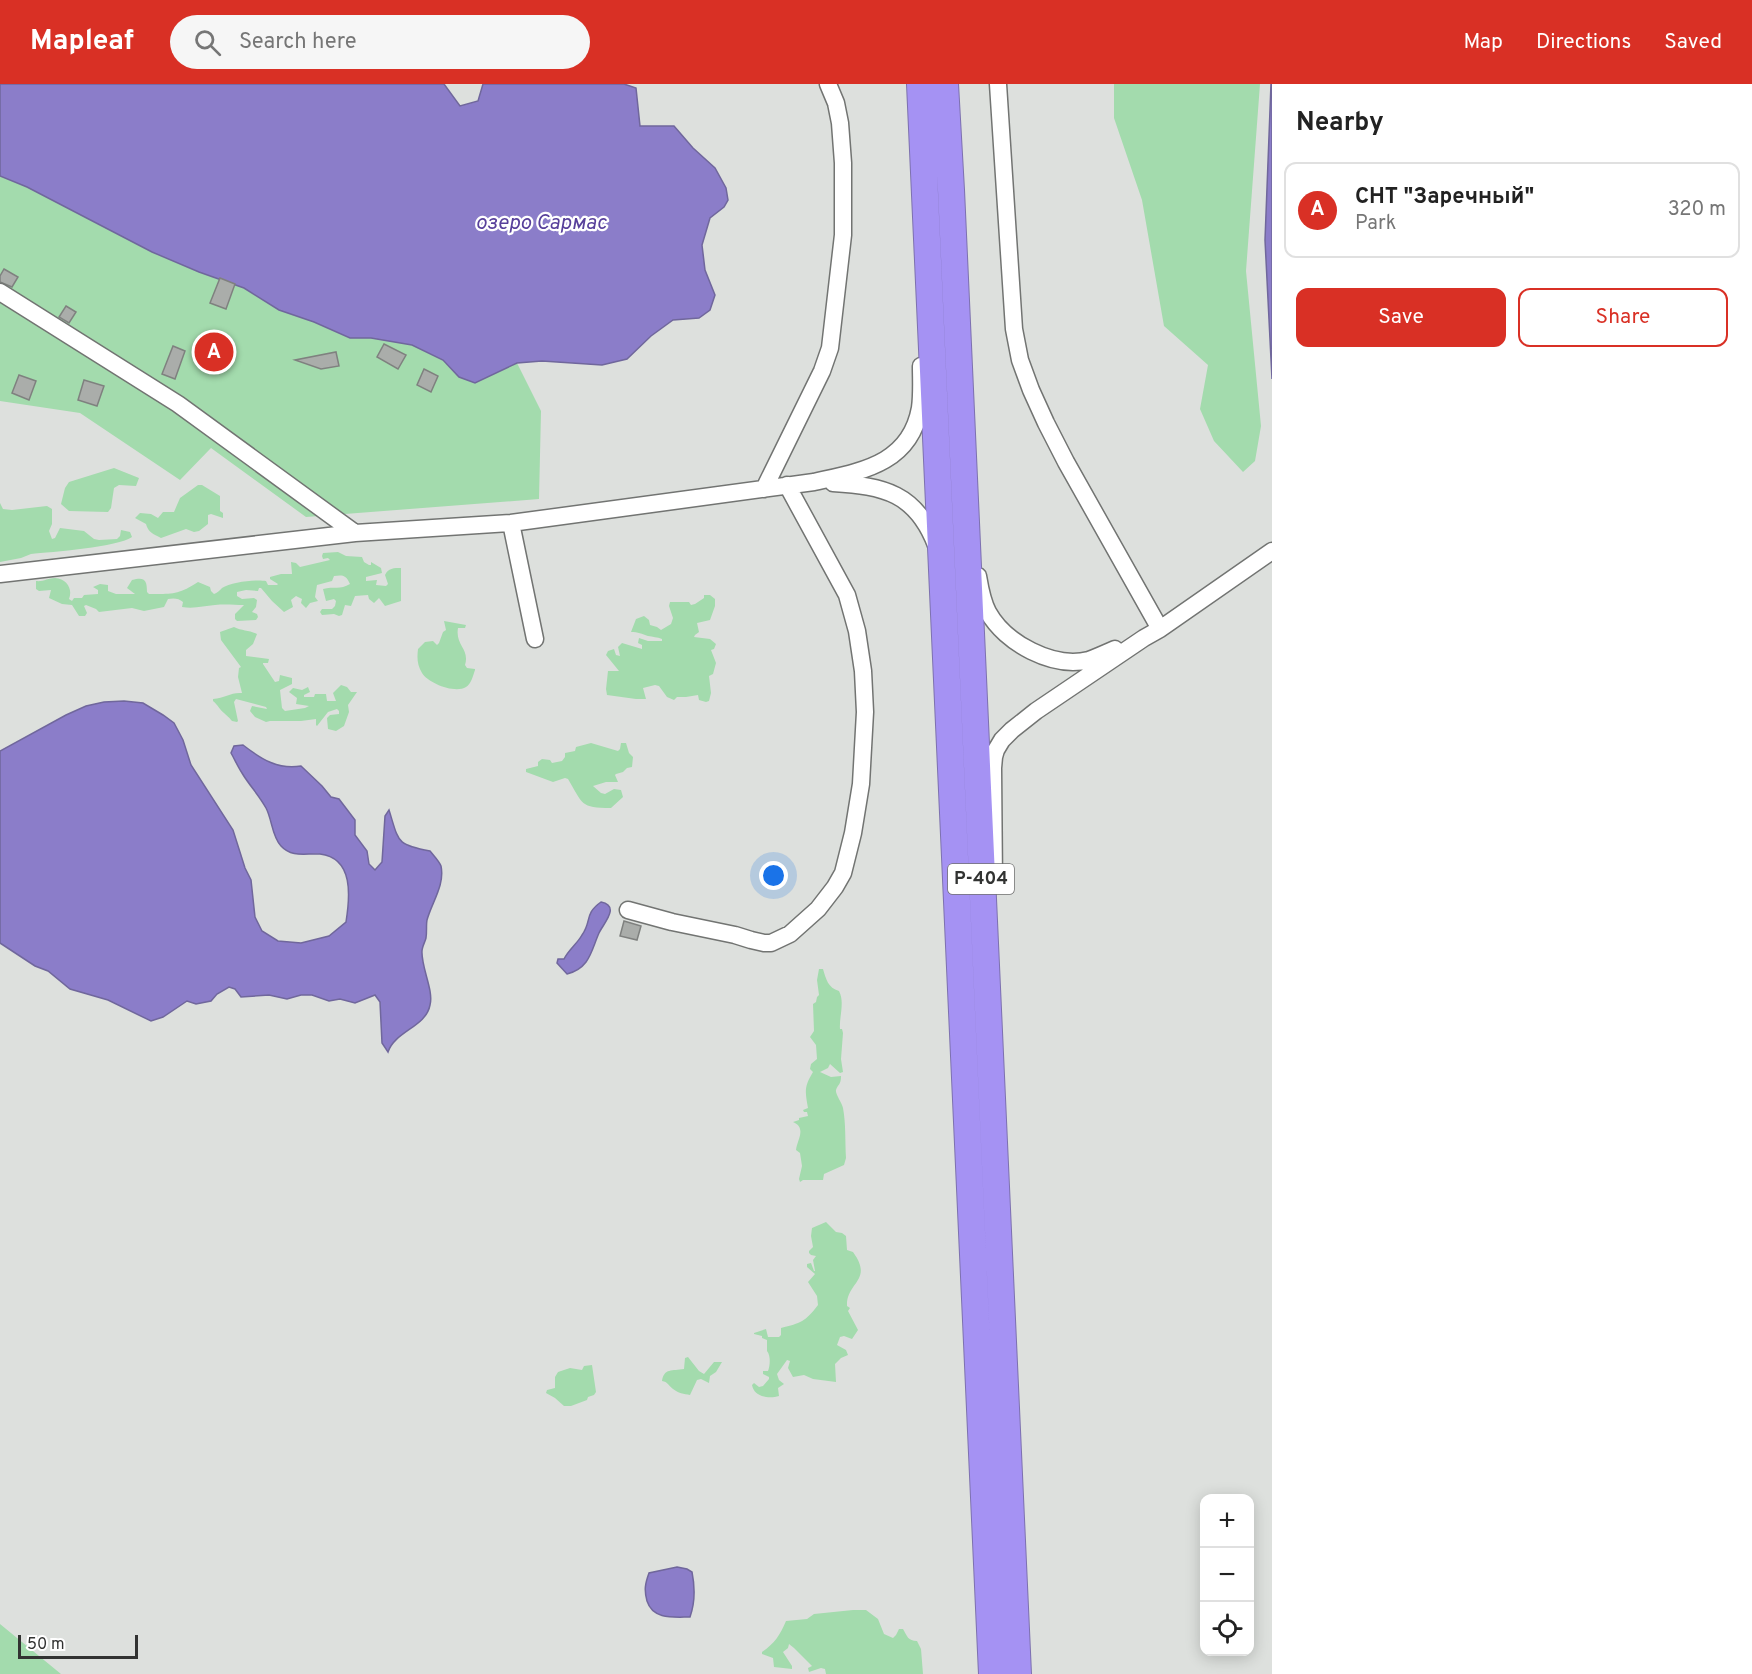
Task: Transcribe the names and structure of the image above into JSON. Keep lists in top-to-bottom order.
{
  "streets": {
    "highway": ["Р-404"]
  },
  "water": ["озеро Сармас"],
  "scale_bar": "50 m",
  "page": {
    "header": "Mapleaf",
    "search": "Search here",
    "nav": ["Map", "Directions", "Saved"],
    "heading": "Nearby",
    "list": [
      {
        "mark": "A",
        "name": "СНТ \"Заречный\"",
        "note": "Park",
        "value": "320 m"
      }
    ],
    "buttons": ["Save", "Share"],
    "pins": "A",
    "map_buttons": ["+", "−"],
    "scale": "50 m"
  }
}
